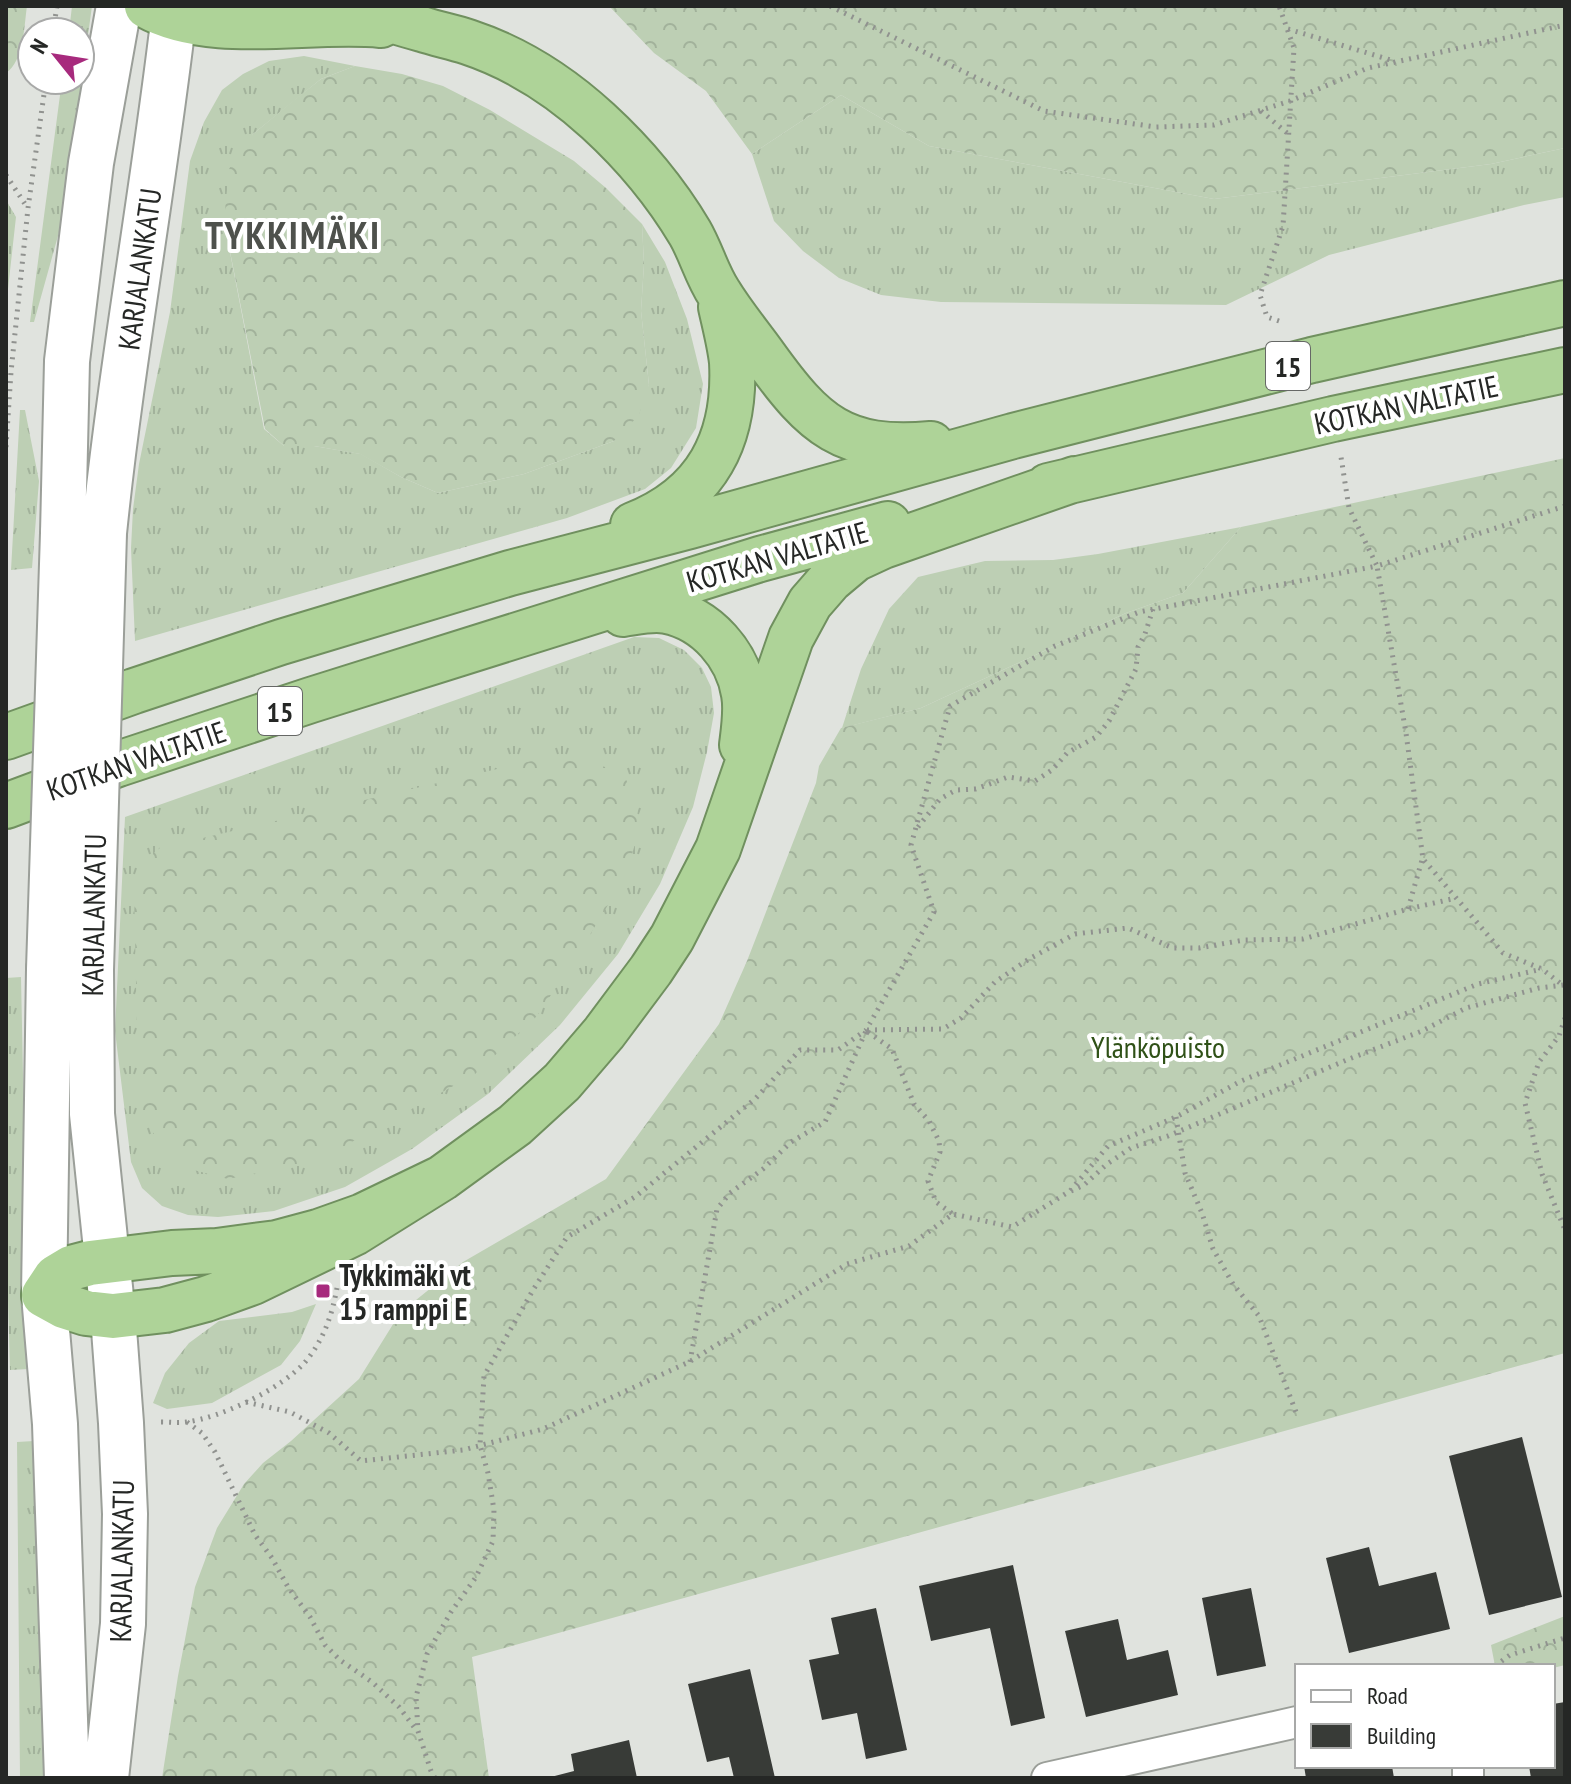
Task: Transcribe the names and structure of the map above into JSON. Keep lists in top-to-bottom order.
{
  "streets": {
    "highway": ["15", "KOTKAN VALTATIE"],
    "main road": ["KARJALANKATU"]
  },
  "districts": ["TYKKIMÄKI"],
  "parks": ["Ylänköpuisto"],
  "places": {
    "transit": ["Tykkimäki vt 15 ramppi E"]
  },
  "legend": ["Road", "Building"],
  "north": "top left"
}
